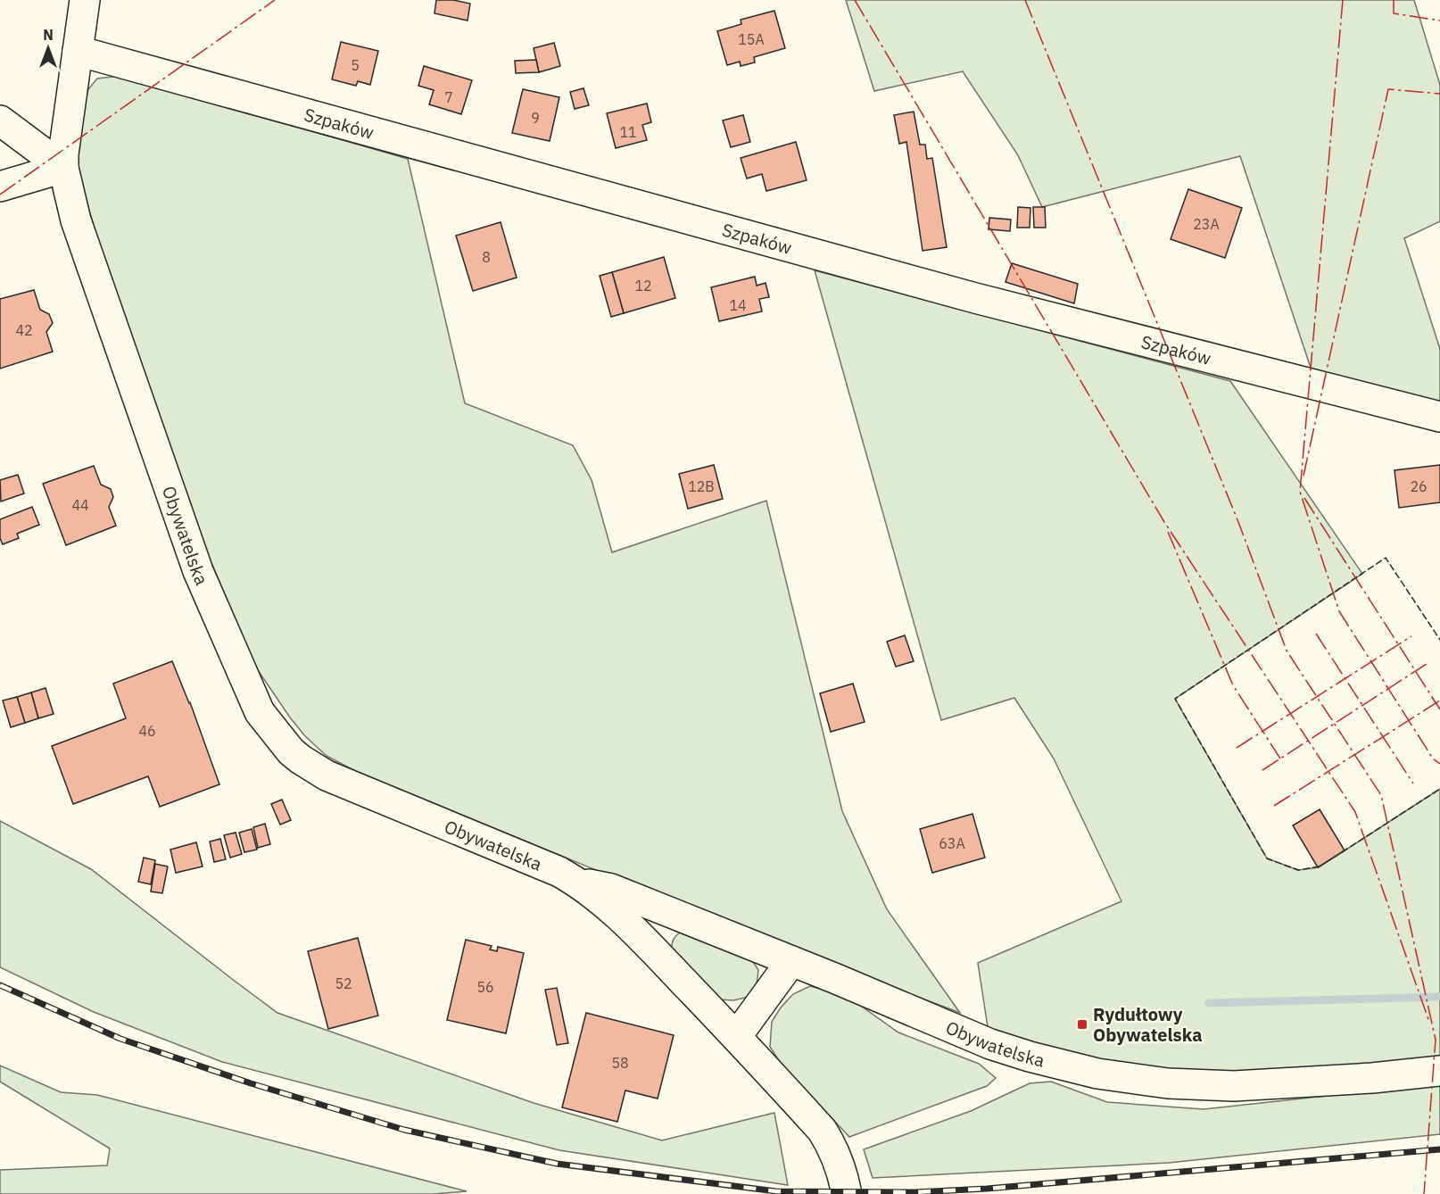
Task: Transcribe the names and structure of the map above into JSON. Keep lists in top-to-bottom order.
{
  "streets": {
    "street": ["Szpaków", "Obywatelska"]
  },
  "crossings": [
    ["Szpaków", "Obywatelska"]
  ],
  "places": {
    "transit": ["Rydułtowy Obywatelska"]
  },
  "house_numbers": [
    "15A",
    "5",
    "7",
    "9",
    "11",
    "23A",
    "8",
    "12",
    "14",
    "42",
    "12B",
    "26",
    "44",
    "46",
    "63A",
    "52",
    "56",
    "58"
  ],
  "north": "top"
}
